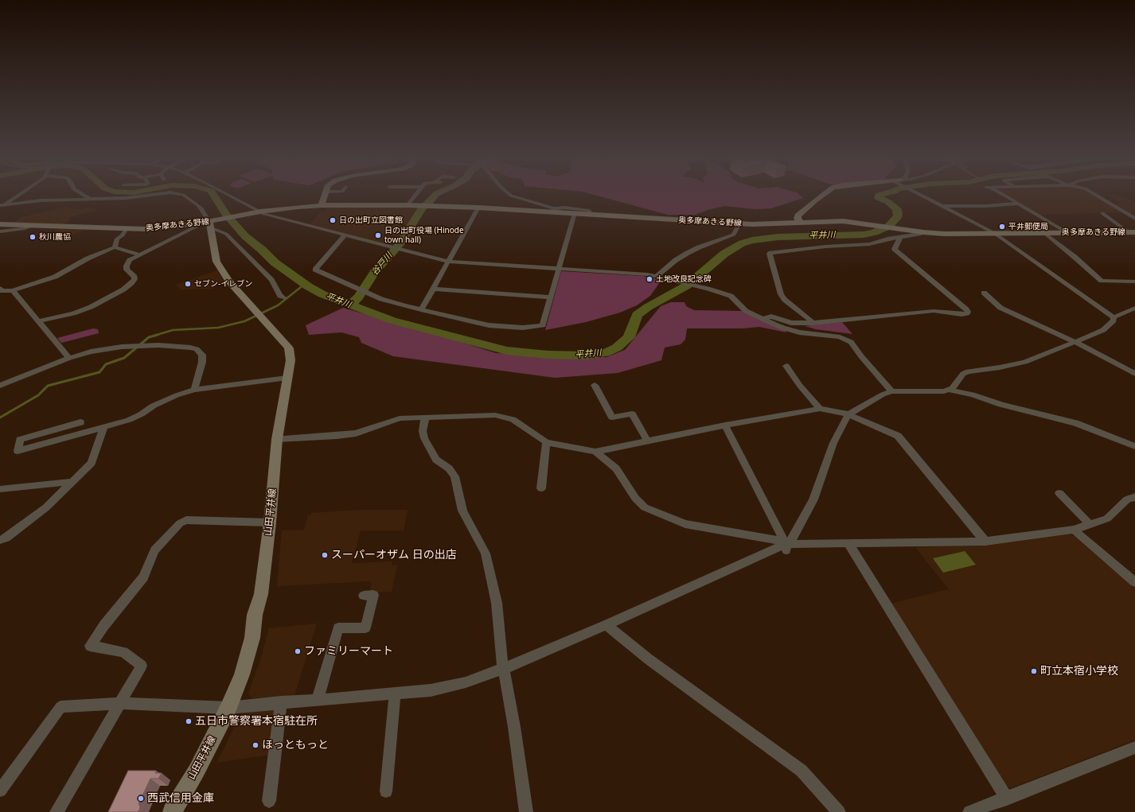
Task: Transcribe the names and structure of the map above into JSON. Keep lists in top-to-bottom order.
{
  "streets": {
    "main road": ["奥多摩あきる野線", "山田平井線"]
  },
  "crossings": [
    ["奥多摩あきる野線", "山田平井線"]
  ],
  "water": ["平井川", "谷戸川"],
  "places": [
    "日の出町立図書館",
    "平井郵便局",
    "日の出町役場 (Hinode town hall)",
    "秋川農協",
    "土地改良記念碑",
    "セブン-イレブン",
    "スーパーオザム 日の出店",
    "ファミリーマート",
    "町立本宿小学校",
    "五日市警察署本宿駐在所",
    "ほっともっと",
    "西武信用金庫"
  ]
}
